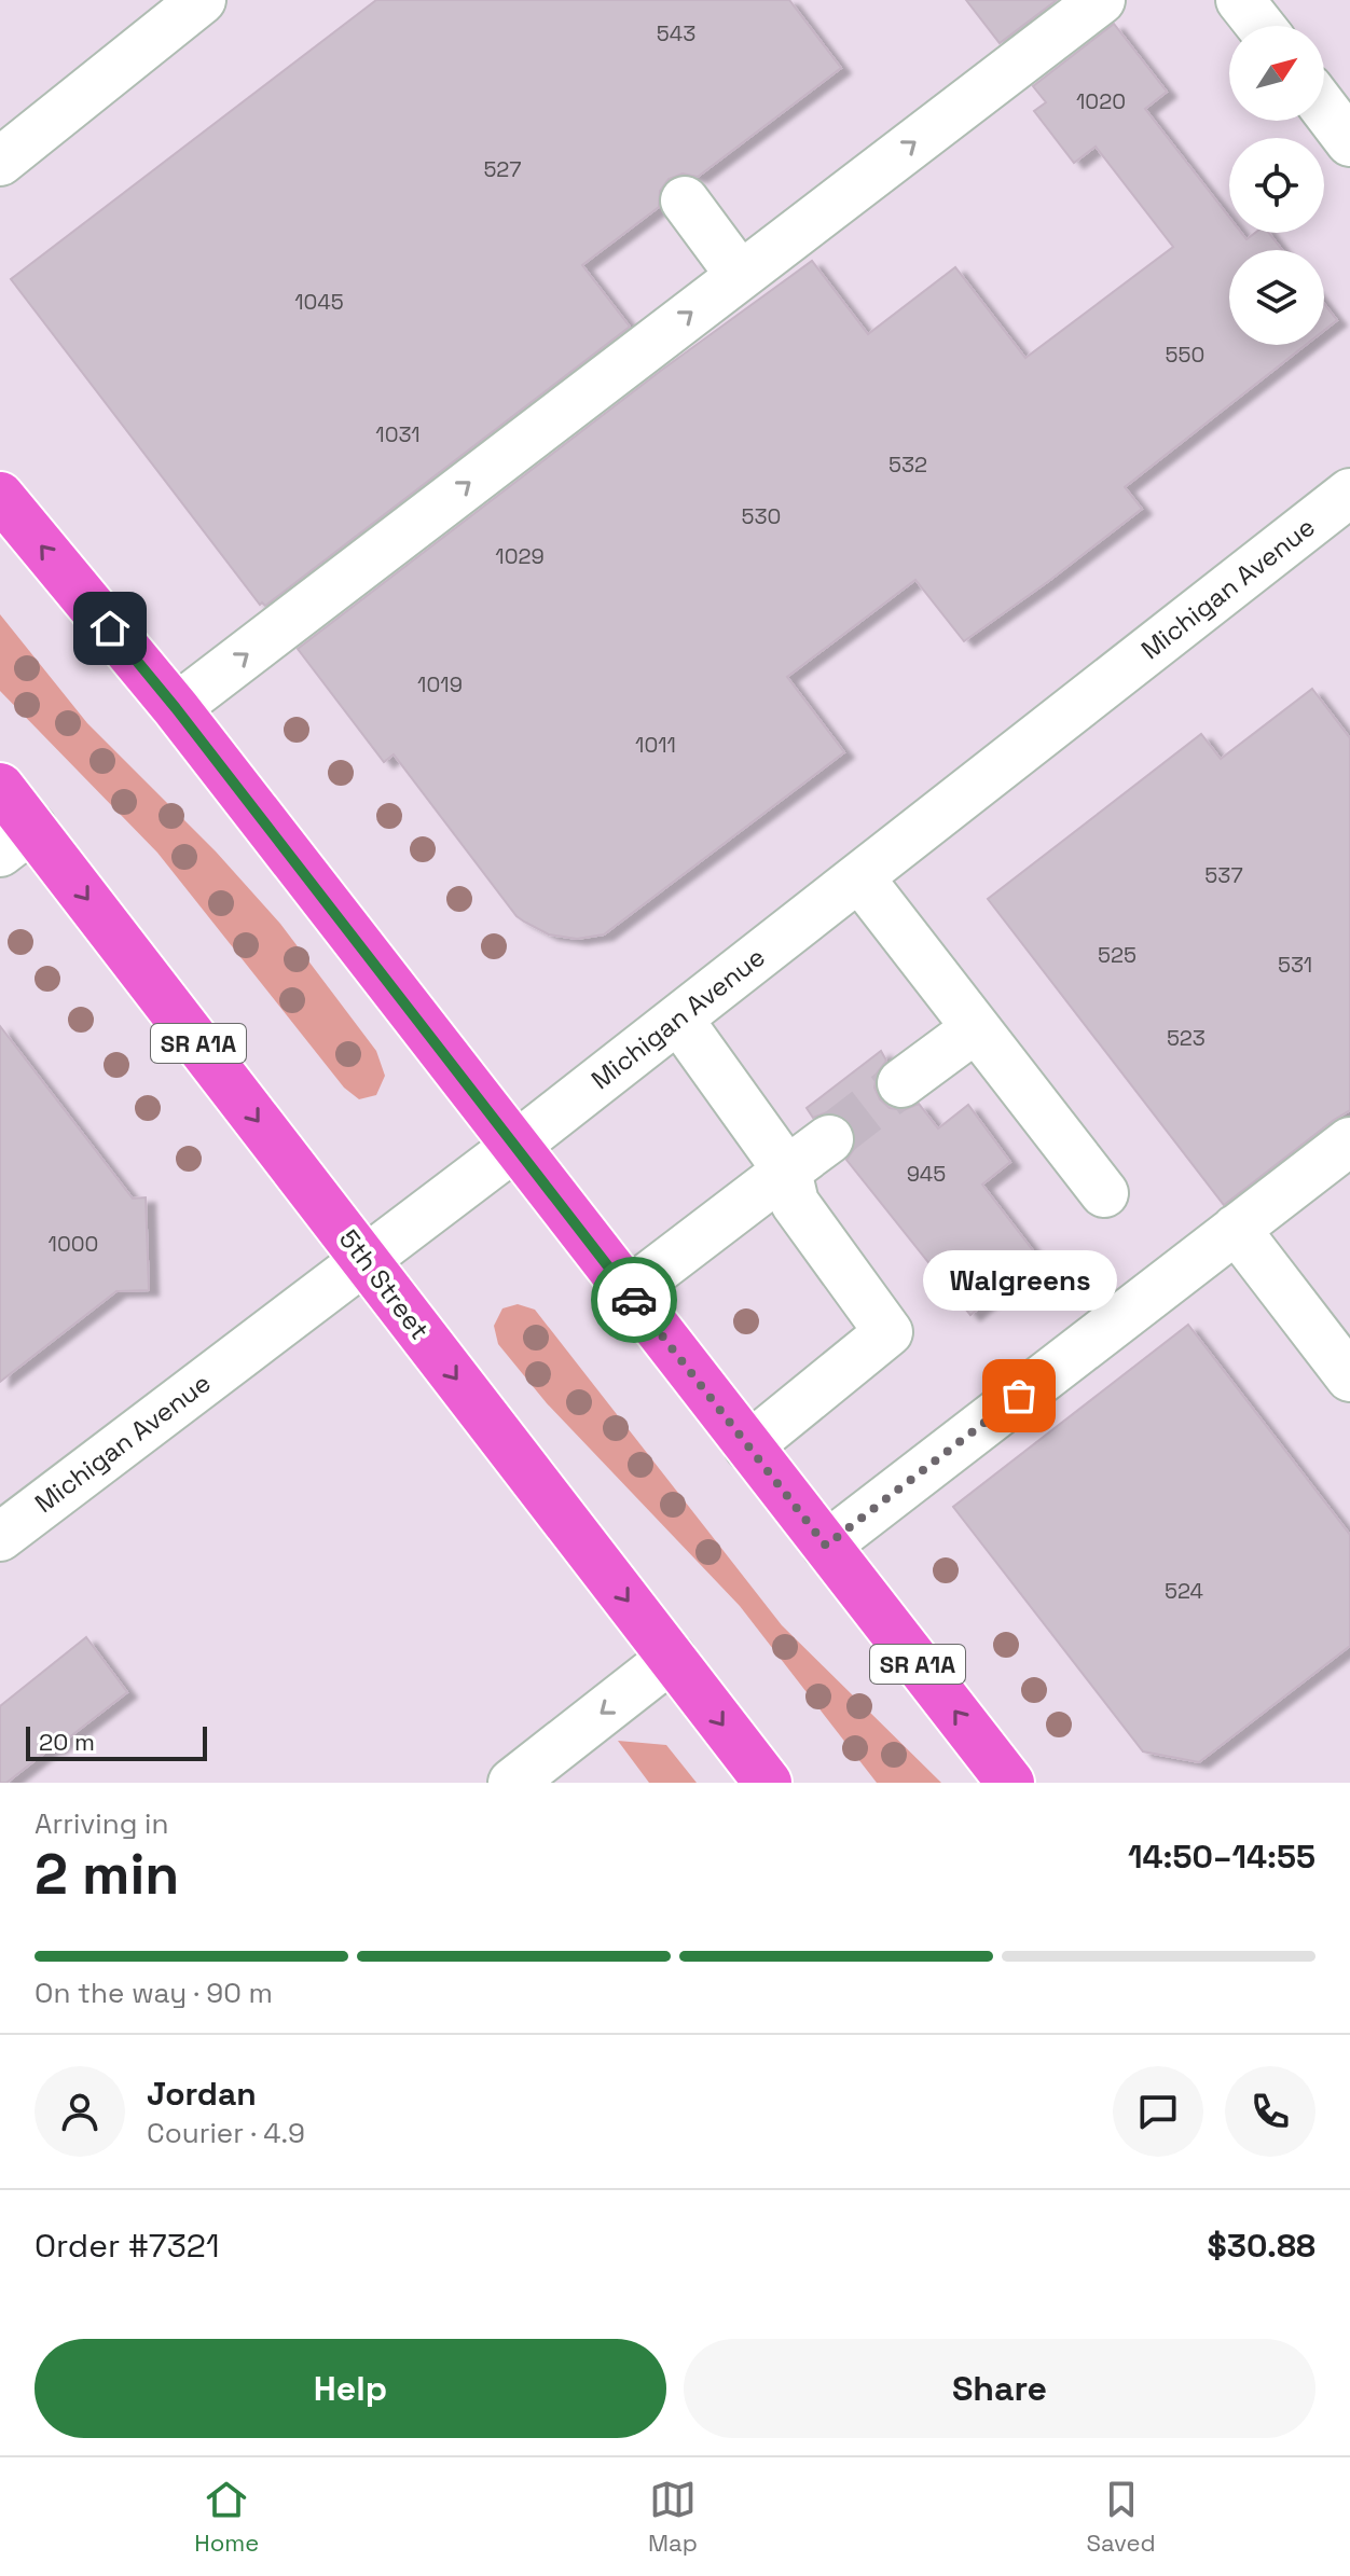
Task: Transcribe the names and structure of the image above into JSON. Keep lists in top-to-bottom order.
{
  "streets": {
    "main road": ["SR A1A", "5th Street"],
    "street": ["Michigan Avenue"]
  },
  "crossings": [
    ["Michigan Avenue", "SR A1A"],
    ["Michigan Avenue", "5th Street"]
  ],
  "places": ["Walgreens"],
  "house_numbers": [
    "543",
    "1020",
    "527",
    "1045",
    "550",
    "1031",
    "532",
    "530",
    "1029",
    "1019",
    "1011",
    "537",
    "525",
    "531",
    "523",
    "945",
    "1000",
    "524"
  ],
  "scale_bar": "20 m",
  "north": "top right",
  "page": {
    "bubble": "Walgreens",
    "scale": "20 m",
    "heading": ["2 min", "Arriving in", "14:50–14:55"],
    "panel": [
      "Jordan",
      "Courier · 4.9",
      "Order #7321",
      "$30.88"
    ],
    "bar": "On the way · 90 m",
    "buttons": ["Help", "Share"],
    "tabs": ["Home", "Map", "Saved"]
  }
}
